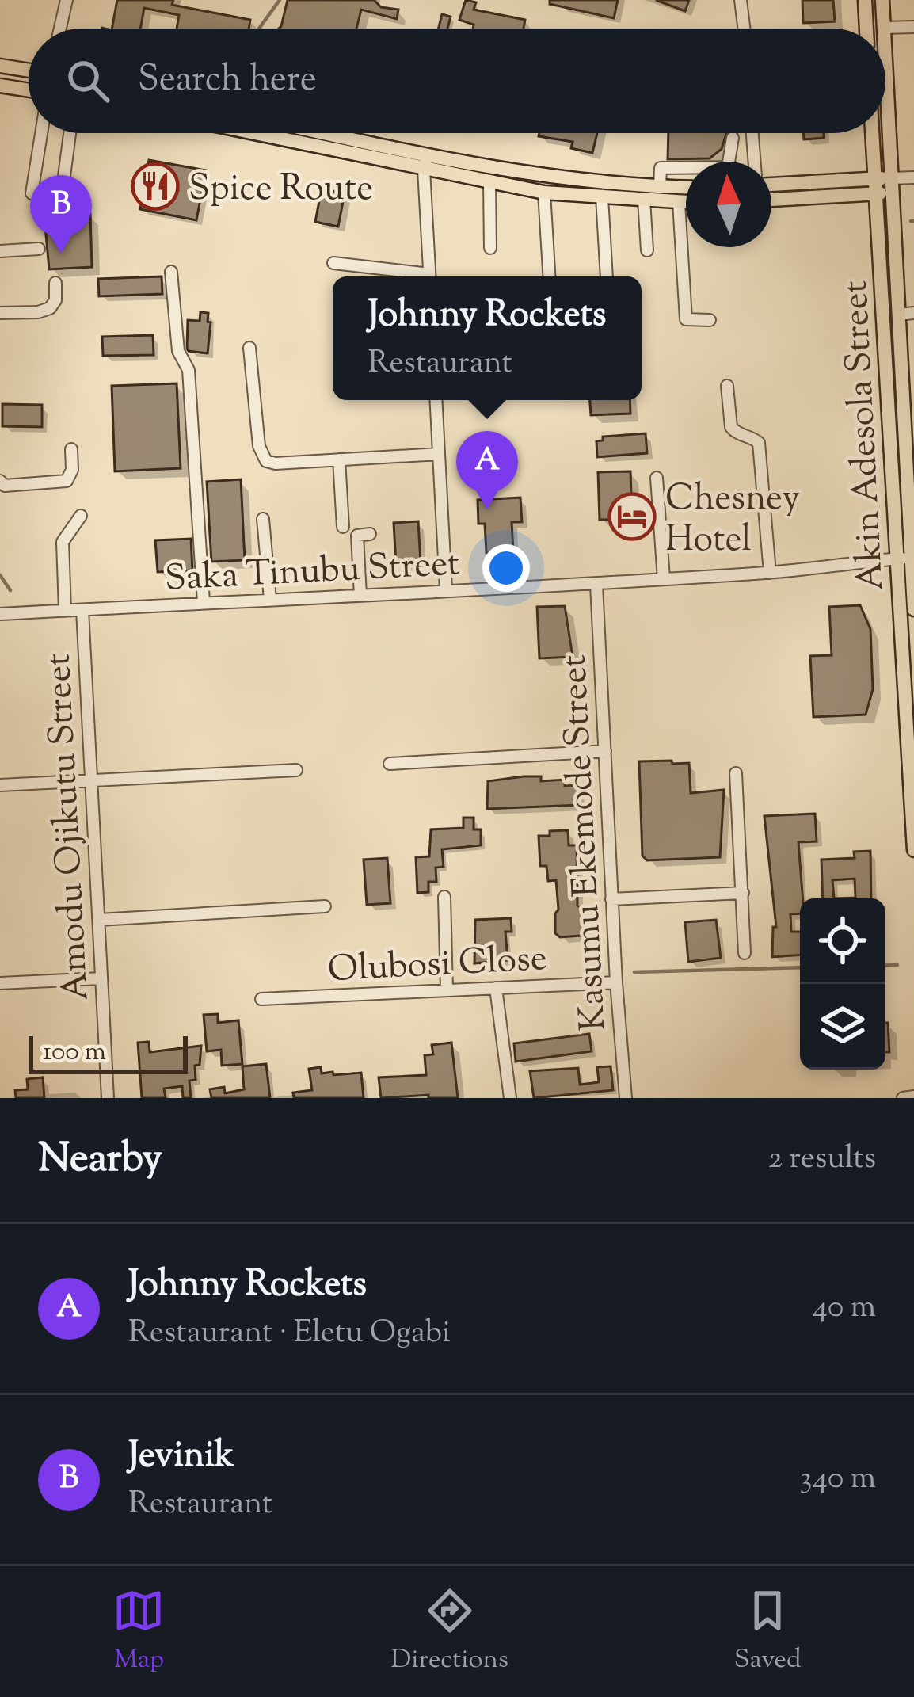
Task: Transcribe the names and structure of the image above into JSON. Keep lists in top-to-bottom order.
{
  "streets": {
    "main road": ["Akin Adesola Street"],
    "street": [
      "Saka Tinubu Street",
      "Amodu Ojikutu Street",
      "Kasumu Ekemode Street",
      "Olubosi Close"
    ]
  },
  "crossings": [
    ["Akin Adesola Street", "Saka Tinubu Street"],
    ["Saka Tinubu Street", "Amodu Ojikutu Street"],
    ["Saka Tinubu Street", "Kasumu Ekemode Street"],
    ["Kasumu Ekemode Street", "Olubosi Close"]
  ],
  "places": {
    "restaurant": ["Spice Route"],
    "hotel": ["Chesney Hotel"]
  },
  "scale_bar": "100 m",
  "north": "top",
  "page": {
    "search": "Search here",
    "pins": ["B", "A"],
    "popup": ["Johnny Rockets", "Restaurant"],
    "scale": "100 m",
    "heading": ["Nearby", "2 results"],
    "list": [
      {
        "mark": "A",
        "name": "Johnny Rockets",
        "note": "Restaurant · Eletu Ogabi",
        "value": "40 m"
      },
      {
        "mark": "B",
        "name": "Jevinik",
        "note": "Restaurant",
        "value": "340 m"
      }
    ],
    "nav": ["Map", "Directions", "Saved"]
  }
}
